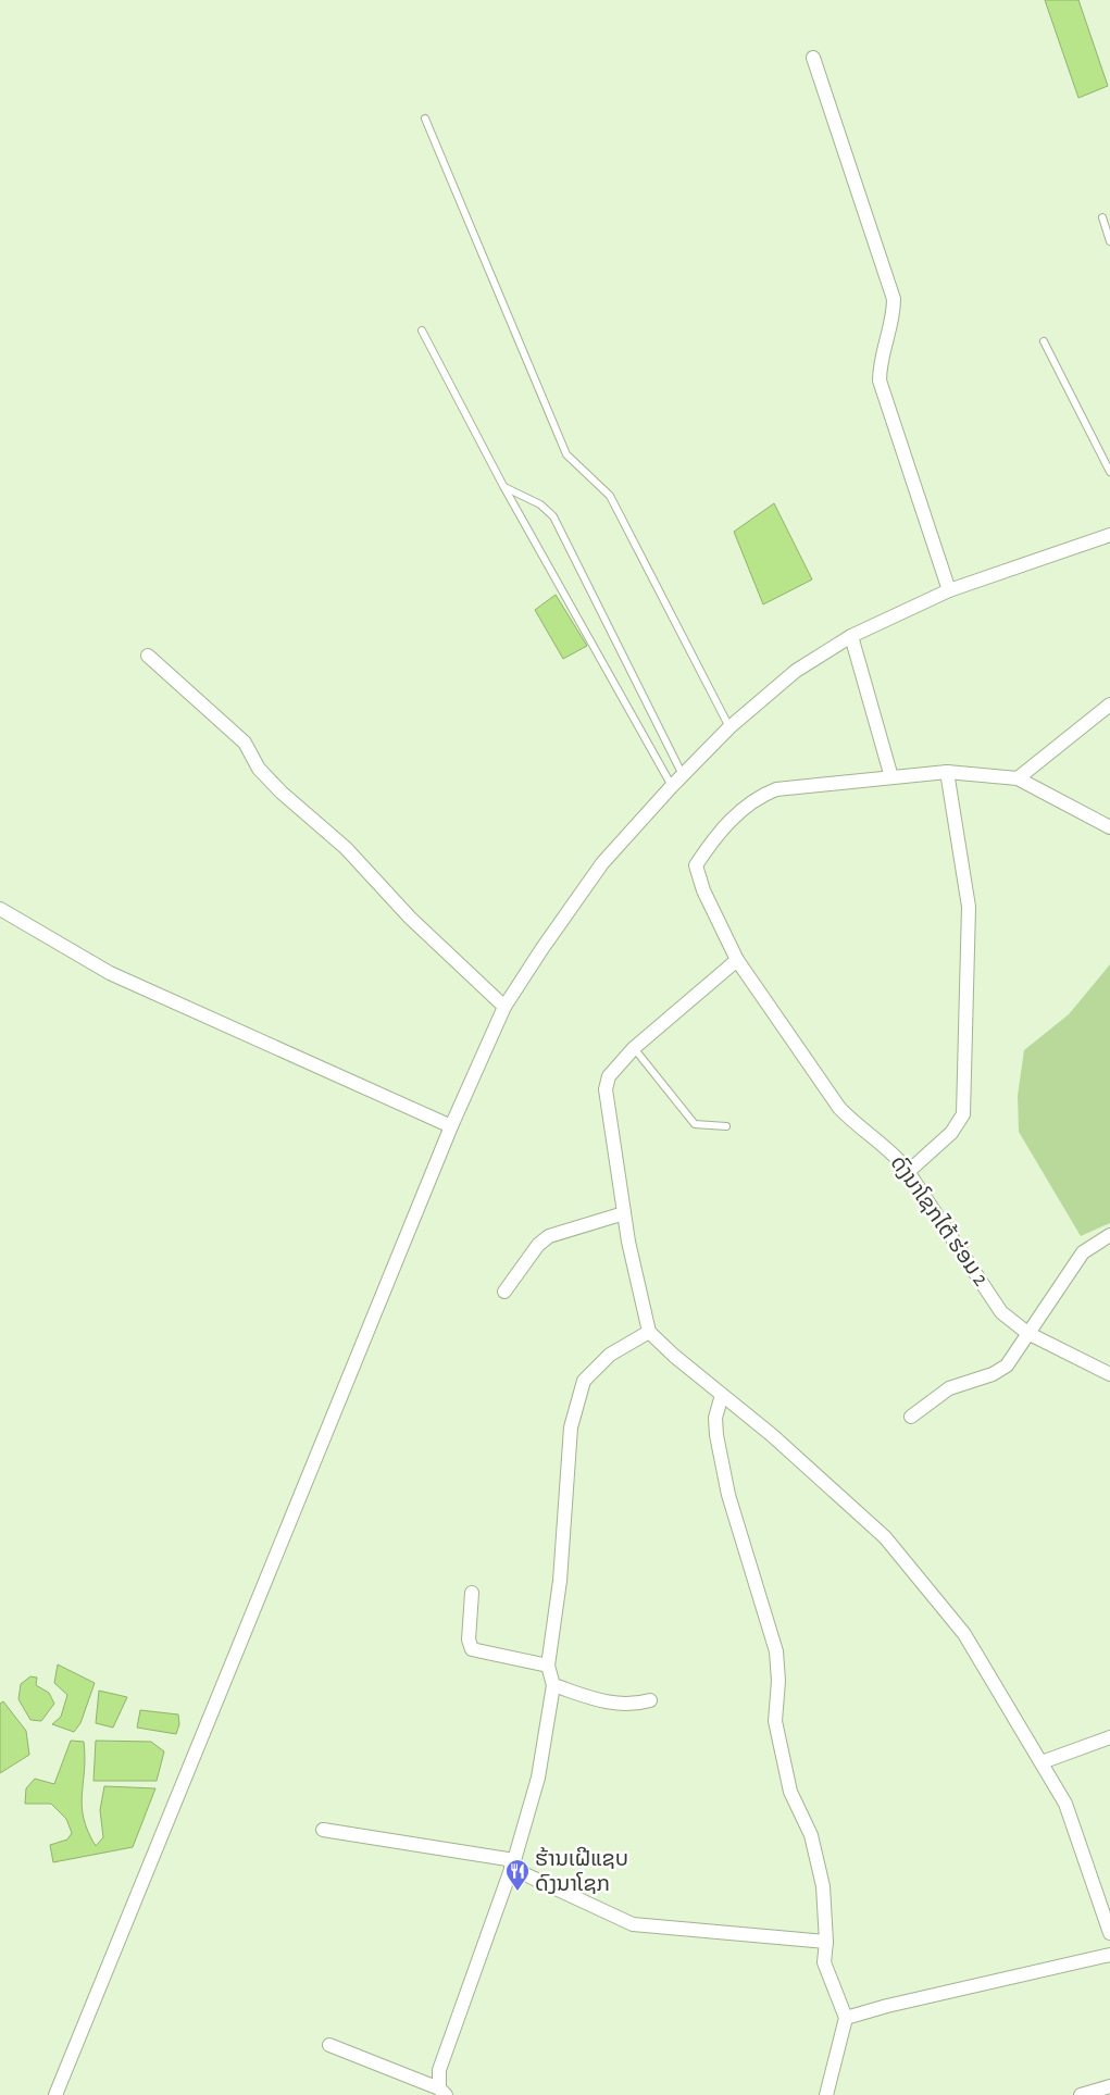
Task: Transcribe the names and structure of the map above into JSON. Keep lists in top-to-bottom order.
{
  "streets": {
    "street": ["ດົງນາໂຊກໄຕ້ ຮ່ອມ 2"]
  },
  "places": {
    "restaurant": ["ຮ້ານເຝີແຊບ ດົງນາໂຊກ"]
  }
}
